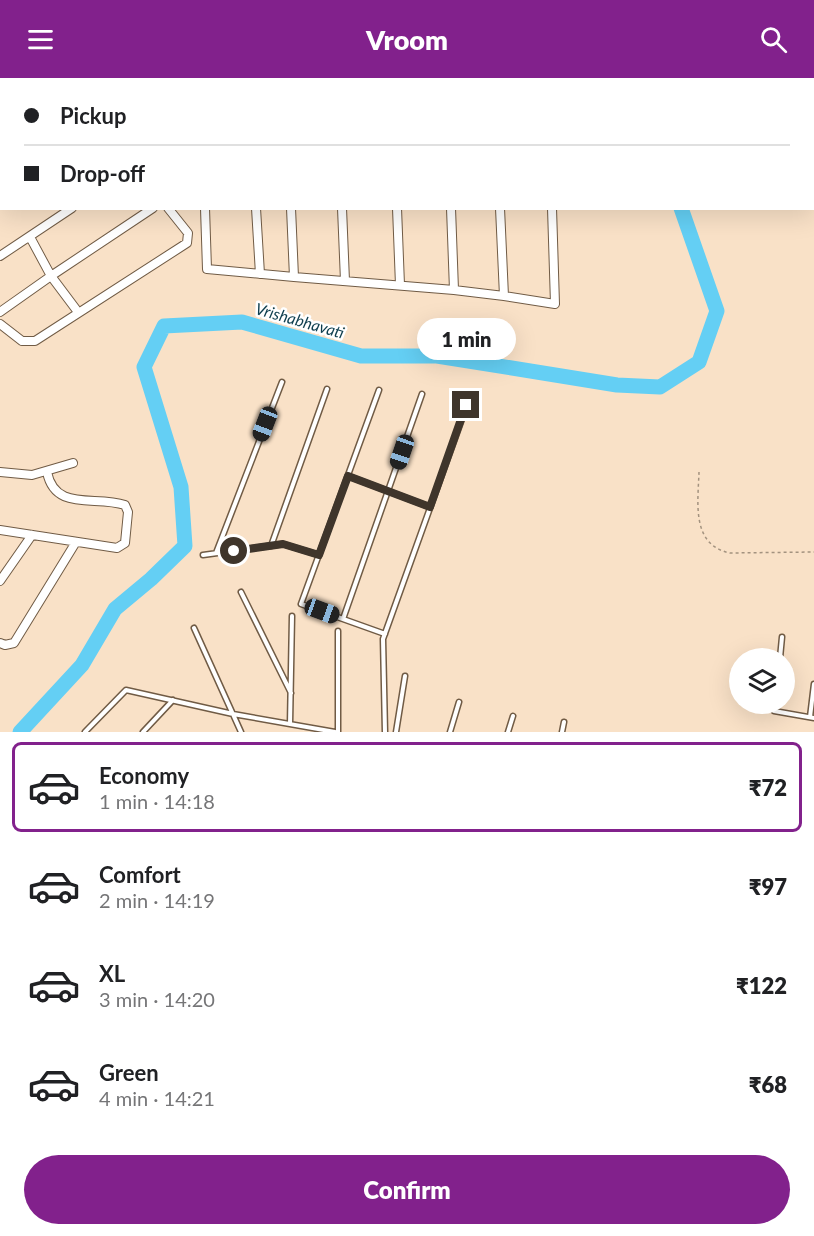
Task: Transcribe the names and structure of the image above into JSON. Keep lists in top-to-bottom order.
{
  "water": ["Vrishabhavati"],
  "page": {
    "header": "Vroom",
    "banner": ["Pickup", "Drop-off"],
    "bubble": "1 min",
    "list": [
      {
        "name": "Economy",
        "note": "1 min · 14:18",
        "value": "₹72"
      },
      {
        "name": "Comfort",
        "note": "2 min · 14:19",
        "value": "₹97"
      },
      {
        "name": "XL",
        "note": "3 min · 14:20",
        "value": "₹122"
      },
      {
        "name": "Green",
        "note": "4 min · 14:21",
        "value": "₹68"
      }
    ],
    "buttons": "Confirm"
  }
}
